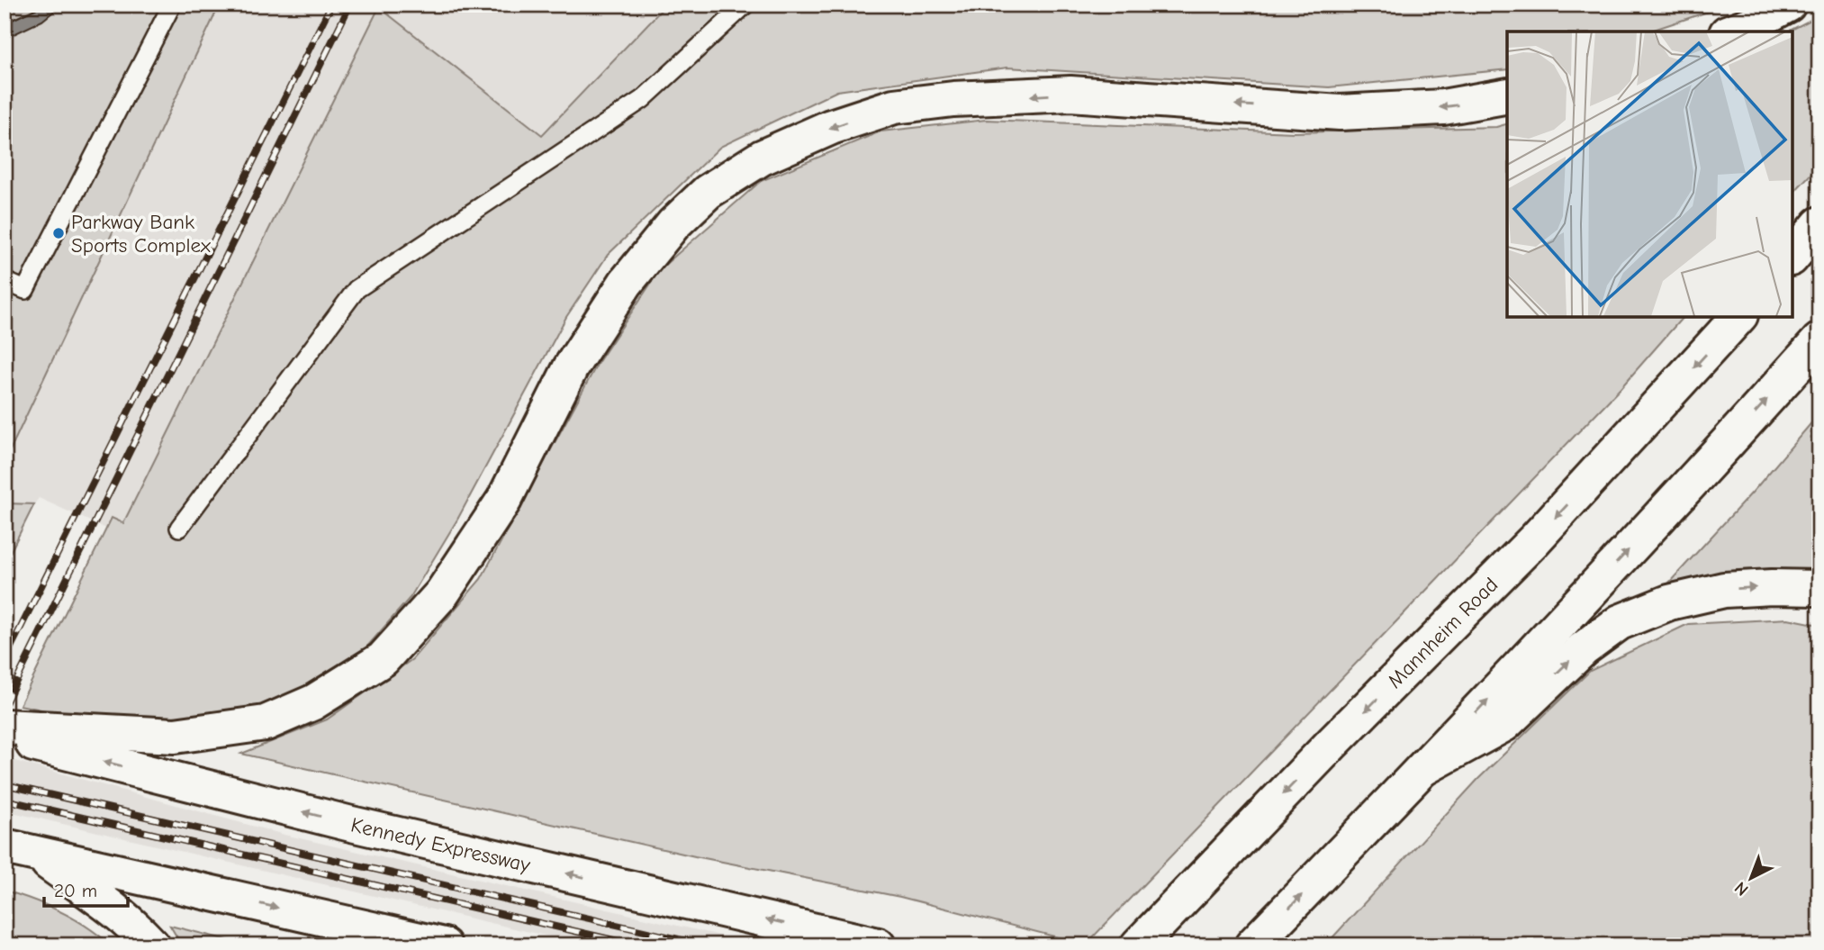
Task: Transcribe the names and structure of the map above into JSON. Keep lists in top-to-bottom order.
{
  "streets": {
    "main road": ["Mannheim Road", "Kennedy Expressway"]
  },
  "places": ["Parkway Bank Sports Complex"],
  "scale_bar": "20 m",
  "north": "bottom left"
}
